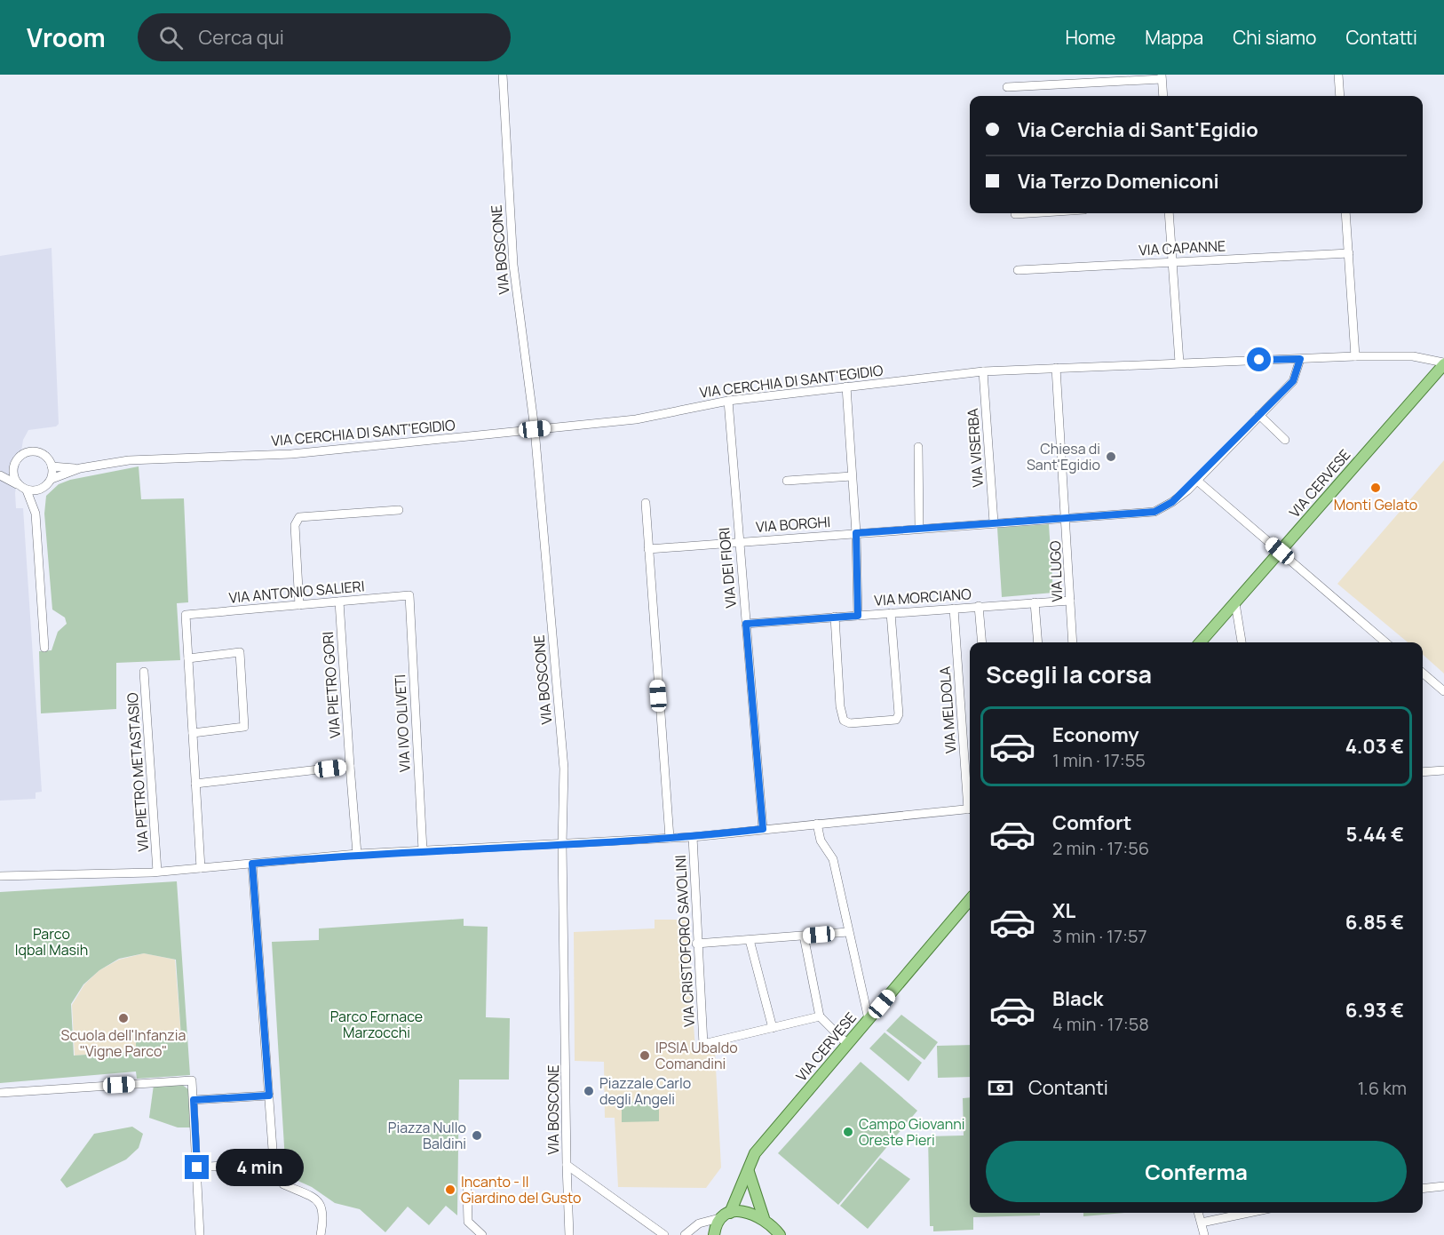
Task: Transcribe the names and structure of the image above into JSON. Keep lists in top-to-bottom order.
{
  "streets": {
    "main road": ["VIA CERVESE"],
    "street": [
      "VIA CAPANNE",
      "VIA BOSCONE",
      "VIA CERCHIA DI SANT'EGIDIO",
      "VIA VISERBA",
      "VIA BORGHI",
      "VIA DEI FIORI",
      "VIA LUGO",
      "VIA ANTONIO SALIERI",
      "VIA MORCIANO",
      "VIA PIETRO GORI",
      "VIA MELDOLA",
      "VIA IVO OLIVETI",
      "VIA PIETRO METASTASIO",
      "VIA CRISTOFORO SAVOLINI"
    ]
  },
  "crossings": [
    ["VIA BOSCONE", "VIA CERCHIA DI SANT'EGIDIO"],
    ["VIA CERCHIA DI SANT'EGIDIO", "VIA VISERBA"],
    ["VIA CERCHIA DI SANT'EGIDIO", "VIA CERVESE"],
    ["VIA CERCHIA DI SANT'EGIDIO", "VIA BORGHI"],
    ["VIA CERCHIA DI SANT'EGIDIO", "VIA DEI FIORI"],
    ["VIA CERCHIA DI SANT'EGIDIO", "VIA LUGO"],
    ["VIA VISERBA", "VIA BORGHI"],
    ["VIA BORGHI", "VIA DEI FIORI"],
    ["VIA BORGHI", "VIA LUGO"],
    ["VIA DEI FIORI", "VIA MORCIANO"],
    ["VIA LUGO", "VIA MORCIANO"],
    ["VIA ANTONIO SALIERI", "VIA PIETRO GORI"],
    ["VIA ANTONIO SALIERI", "VIA IVO OLIVETI"],
    ["VIA MORCIANO", "VIA MELDOLA"]
  ],
  "parks": ["Parco Iqbal Masih", "Parco Fornace Marzocchi"],
  "places": [
    "Chiesa di Sant'Egidio",
    "Monti Gelato",
    "Scuola dell'Infanzia \"Vigne Parco\"",
    "IPSIA Ubaldo Comandini",
    "Piazzale Carlo degli Angeli",
    "Campo Giovanni Oreste Pieri",
    "Piazza Nullo Baldini",
    "Incanto - Il Giardino del Gusto"
  ],
  "page": {
    "header": "Vroom",
    "search": "Cerca qui",
    "nav": [
      "Home",
      "Mappa",
      "Chi siamo",
      "Contatti"
    ],
    "banner": ["Via Cerchia di Sant'Egidio", "Via Terzo Domeniconi"],
    "heading": "Scegli la corsa",
    "list": [
      {
        "name": "Economy",
        "note": "1 min · 17:55",
        "value": "4.03 €"
      },
      {
        "name": "Comfort",
        "note": "2 min · 17:56",
        "value": "5.44 €"
      },
      {
        "name": "XL",
        "note": "3 min · 17:57",
        "value": "6.85 €"
      },
      {
        "name": "Black",
        "note": "4 min · 17:58",
        "value": "6.93 €"
      }
    ],
    "pay": ["Contanti", "1.6 km"],
    "buttons": "Conferma",
    "bubble": "4 min"
  }
}
